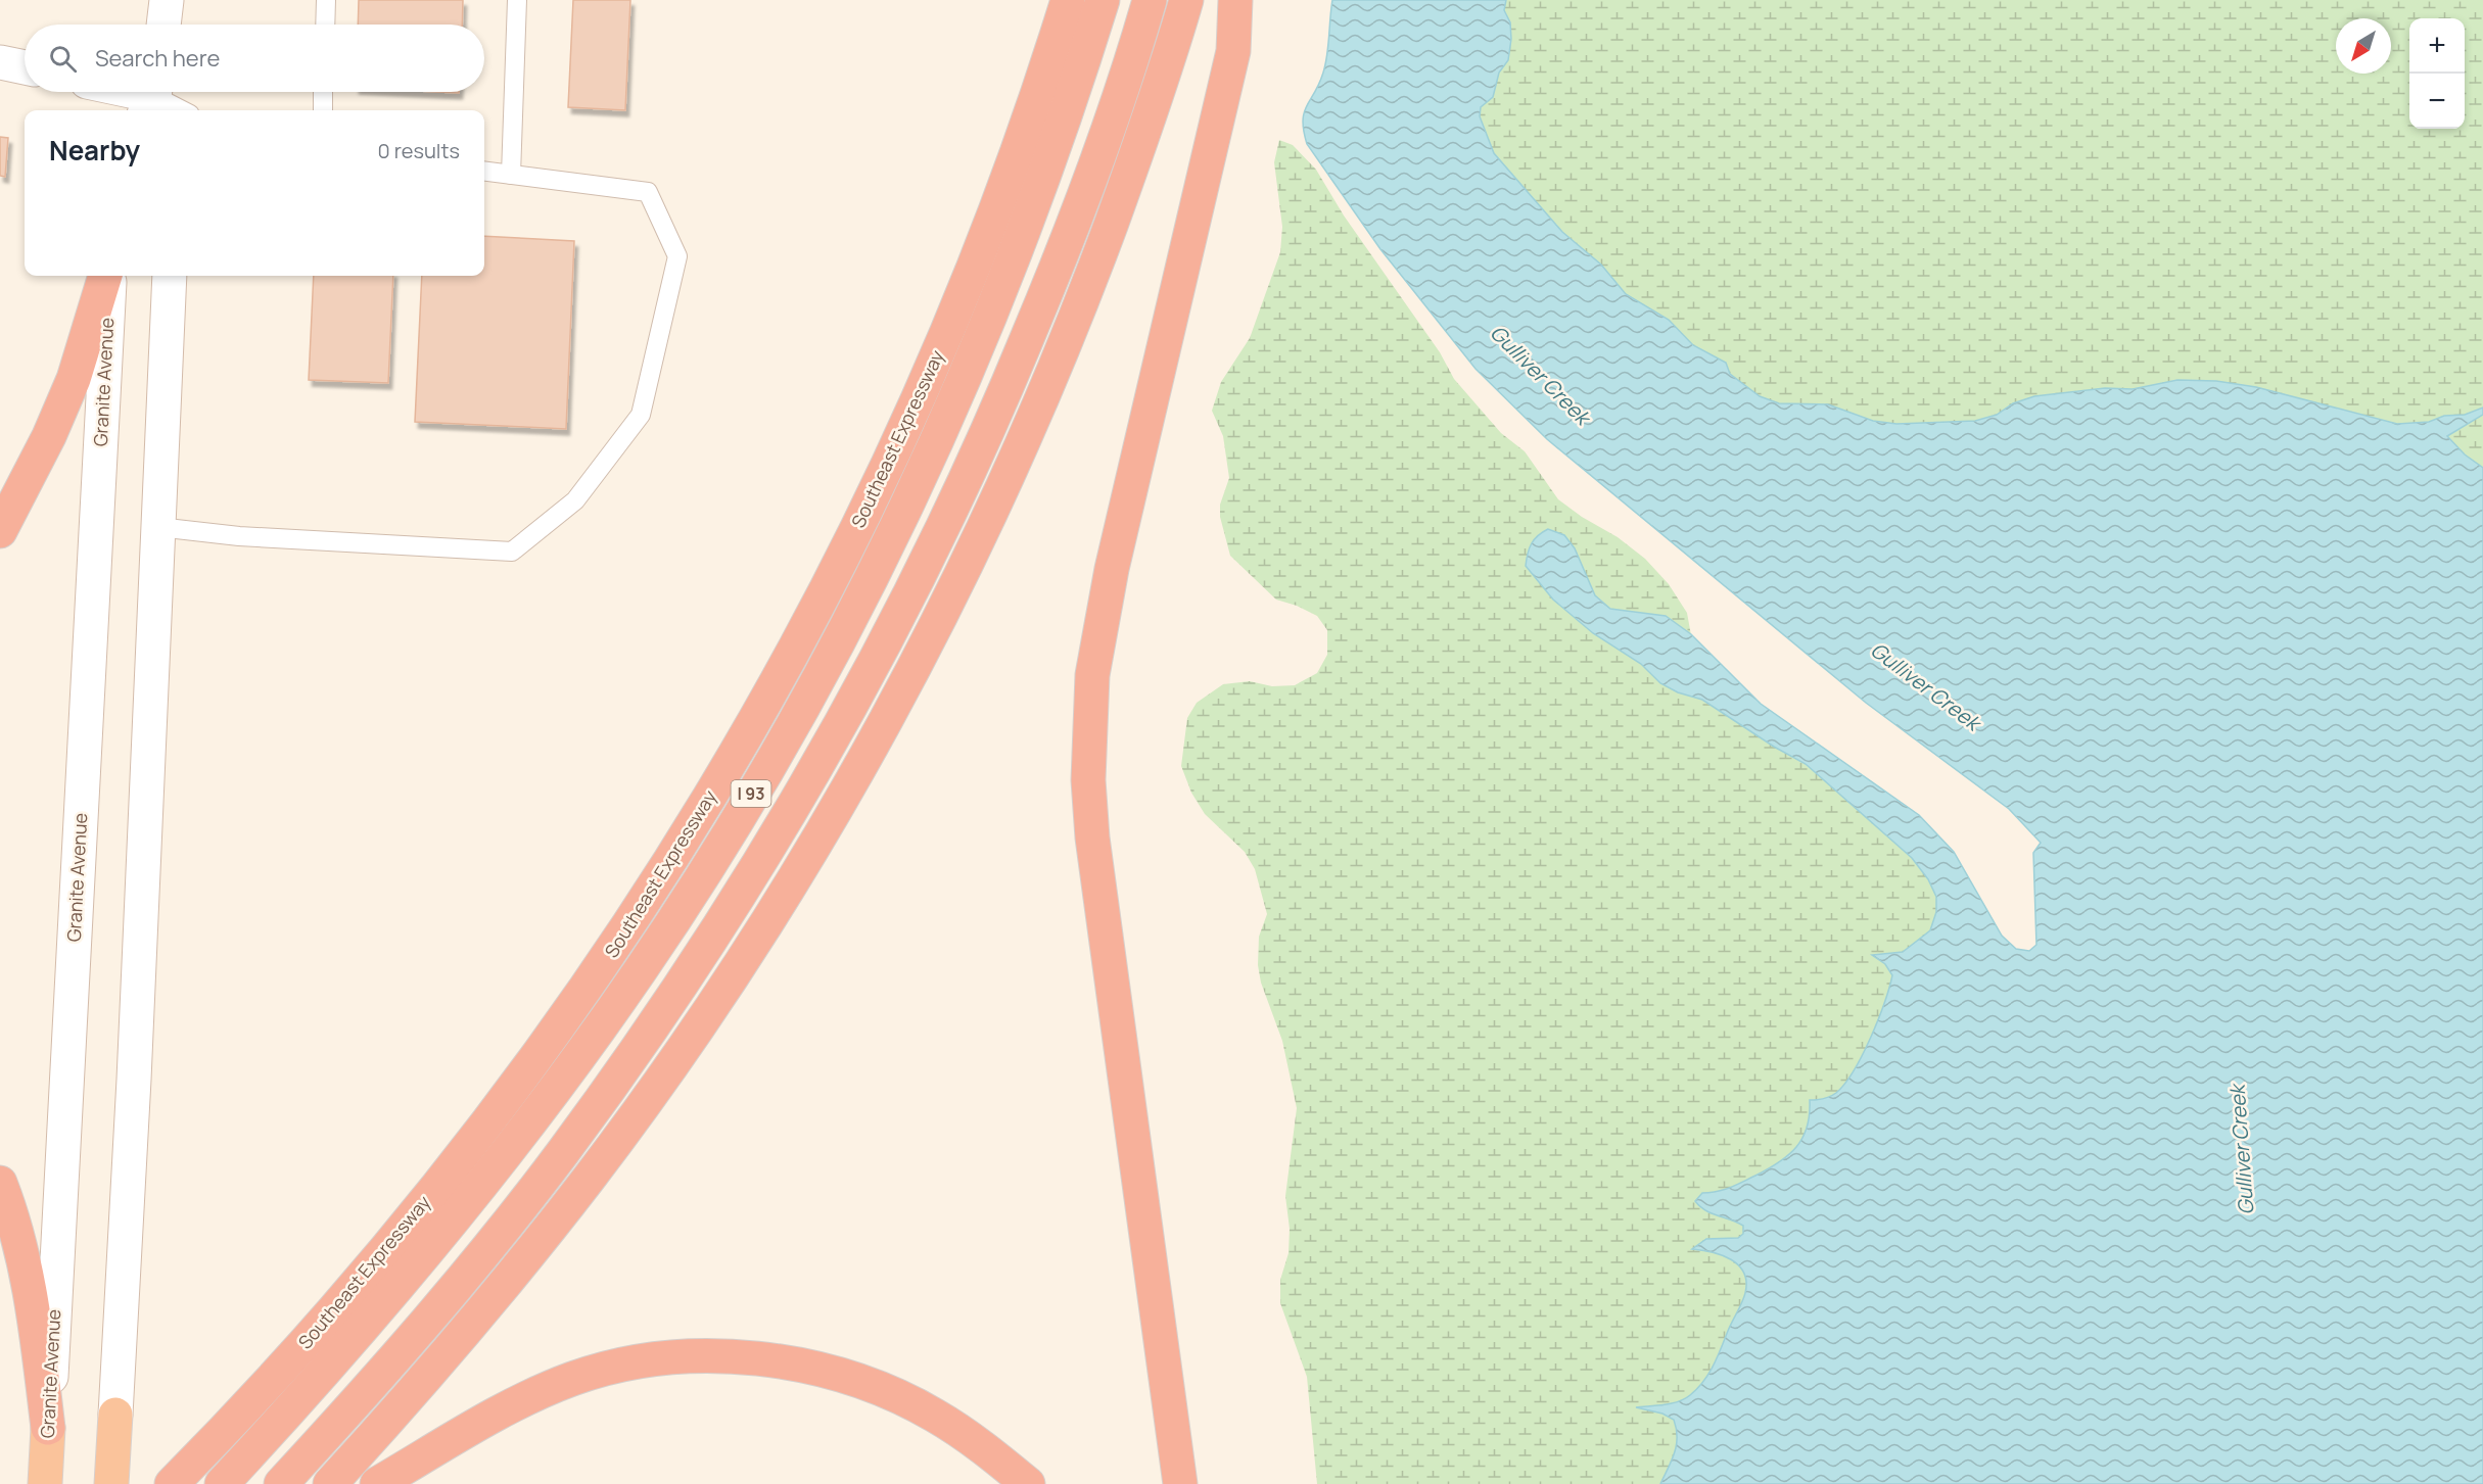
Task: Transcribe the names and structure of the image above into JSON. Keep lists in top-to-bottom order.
{
  "streets": {
    "highway": ["Granite Avenue", "Southeast Expressway", "I 93"]
  },
  "water": ["Gulliver Creek"],
  "north": "bottom left",
  "page": {
    "map_buttons": ["+", "−"],
    "search": "Search here",
    "heading": ["Nearby", "0 results"]
  }
}
